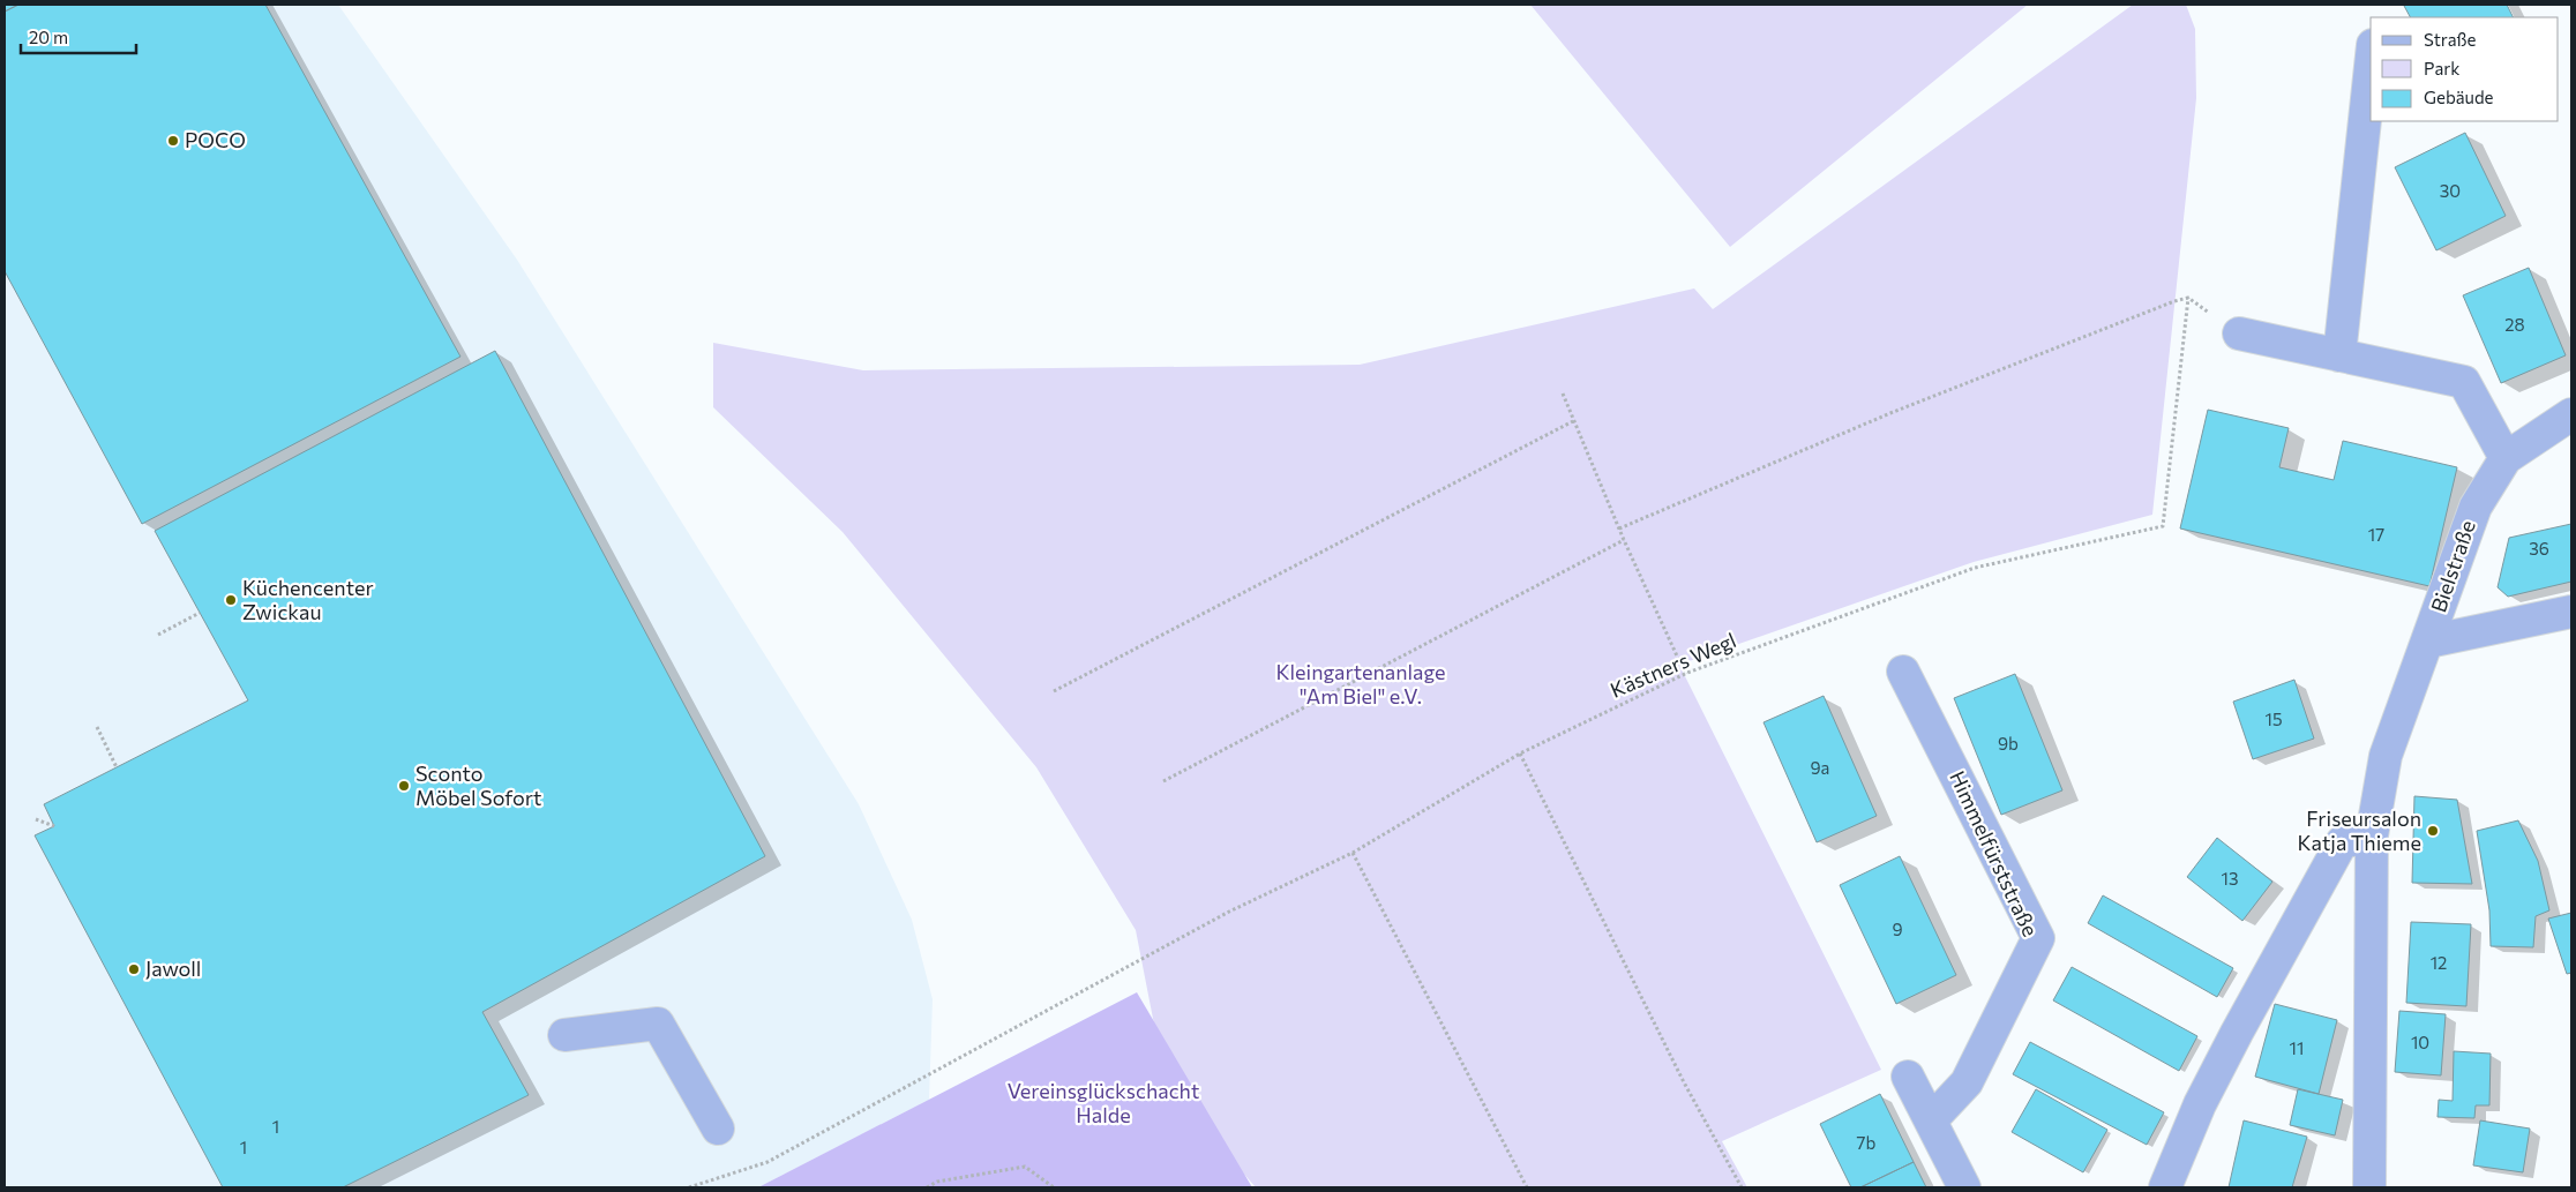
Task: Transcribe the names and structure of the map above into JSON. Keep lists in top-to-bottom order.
{
  "streets": {
    "street": ["Bielstraße", "Himmelfürststraße"],
    "path": ["Kästners Wegl"]
  },
  "parks": ["Kleingartenanlage \"Am Biel\" e.V.", "Vereinsglückschacht Halde"],
  "places": [
    "POCO",
    "Küchencenter Zwickau",
    "Sconto Möbel Sofort",
    "Friseursalon Katja Thieme",
    "Jawoll"
  ],
  "house_numbers": [
    "30",
    "28",
    "17",
    "36",
    "15",
    "9b",
    "9a",
    "13",
    "9",
    "12",
    "10",
    "11",
    "1",
    "7b",
    "1"
  ],
  "legend": ["Straße", "Park", "Gebäude"],
  "scale_bar": "20 m"
}
